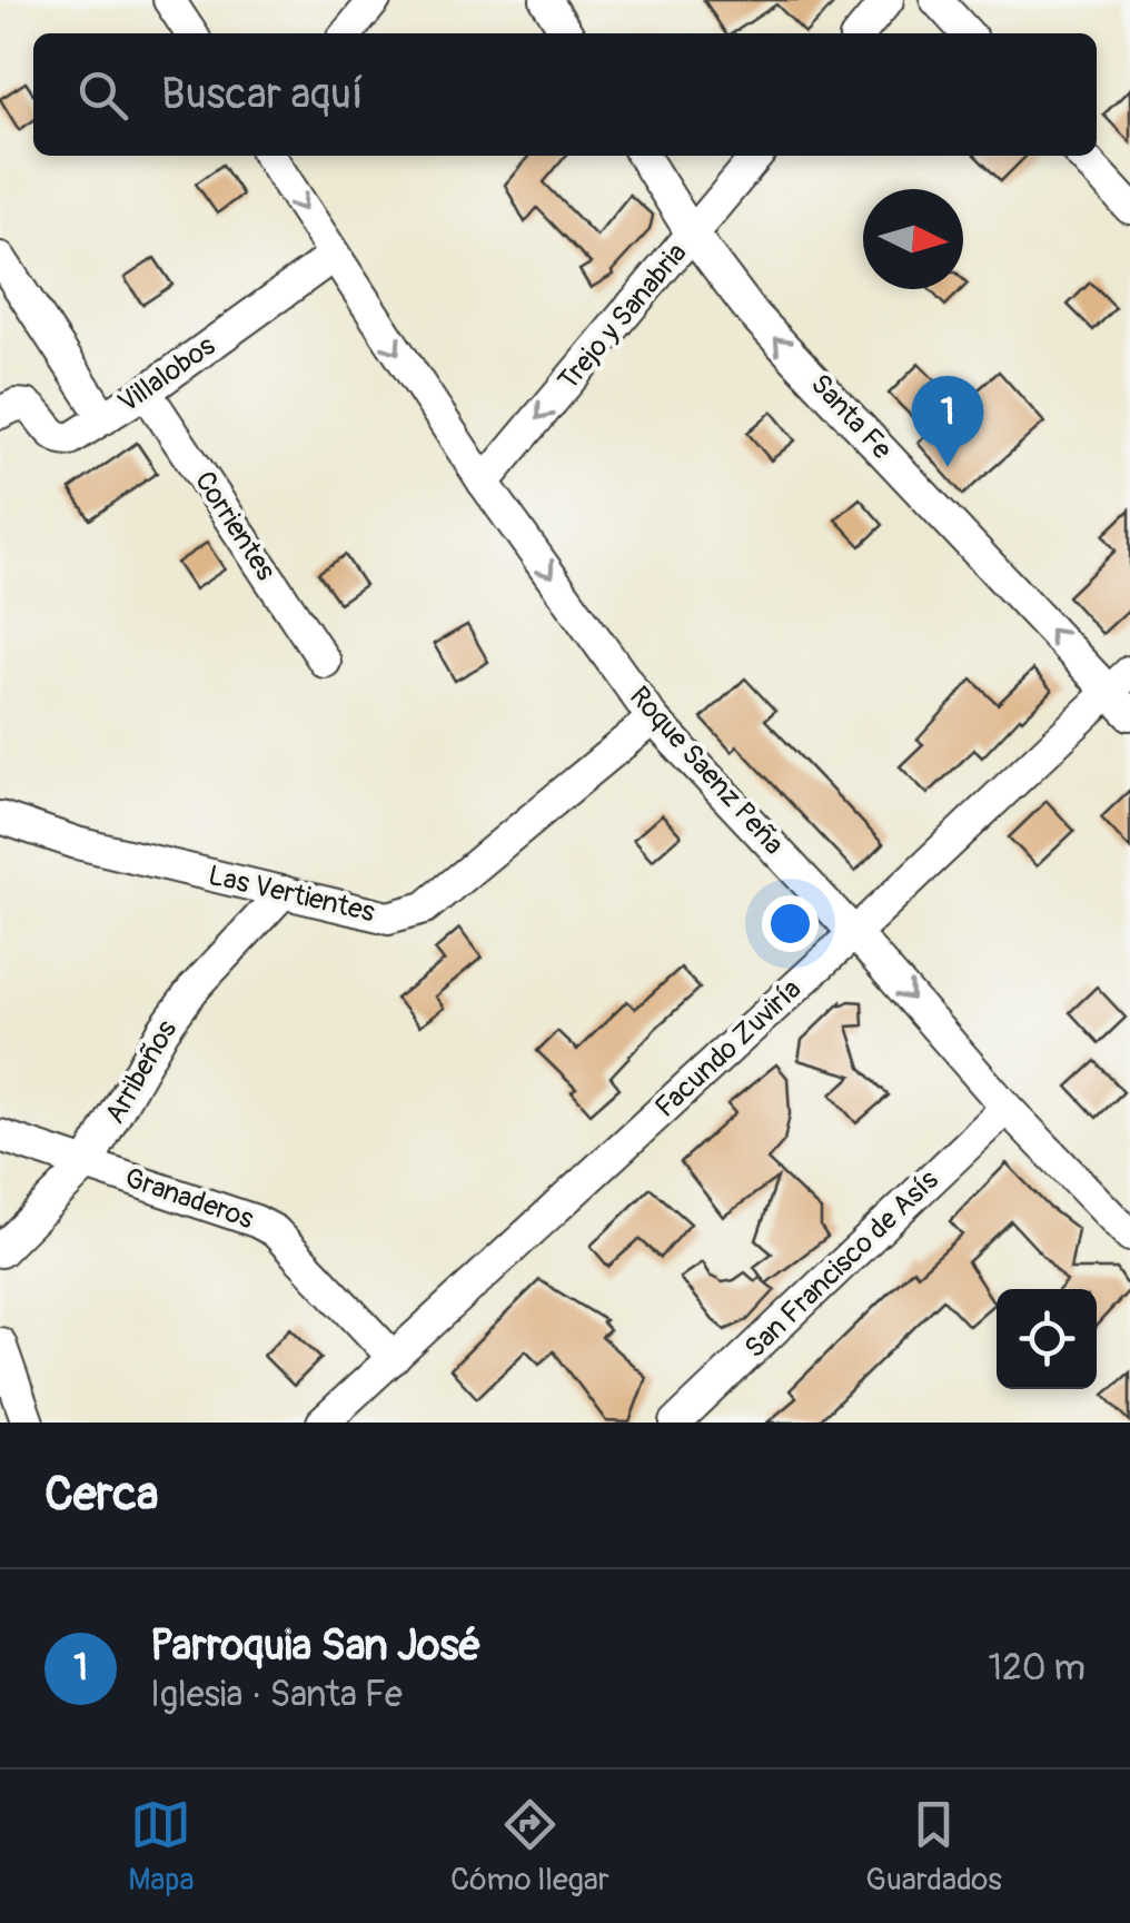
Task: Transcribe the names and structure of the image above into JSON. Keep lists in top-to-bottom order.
{
  "streets": {
    "street": [
      "Trejo y Sanabria",
      "Villalobos",
      "Santa Fe",
      "Corrientes",
      "Roque Saenz Peña",
      "Las Vertientes",
      "Facundo Zuviría",
      "Arribeños",
      "Granaderos",
      "San Francisco de Asís"
    ]
  },
  "crossings": [
    ["Trejo y Sanabria", "Santa Fe"],
    ["Trejo y Sanabria", "Roque Saenz Peña"],
    ["Villalobos", "Corrientes"],
    ["Villalobos", "Roque Saenz Peña"],
    ["Santa Fe", "Facundo Zuviría"],
    ["Roque Saenz Peña", "Las Vertientes"],
    ["Roque Saenz Peña", "Facundo Zuviría"],
    ["Roque Saenz Peña", "San Francisco de Asís"],
    ["Las Vertientes", "Arribeños"],
    ["Facundo Zuviría", "Granaderos"],
    ["Arribeños", "Granaderos"]
  ],
  "one_way": ["Trejo y Sanabria", "Santa Fe", "Roque Saenz Peña"],
  "north": "right",
  "page": {
    "search": "Buscar aquí",
    "pins": "1",
    "heading": "Cerca",
    "list": [
      {
        "mark": "1",
        "name": "Parroquia San José",
        "note": "Iglesia · Santa Fe",
        "value": "120 m"
      }
    ],
    "nav": ["Mapa", "Cómo llegar", "Guardados"]
  }
}
